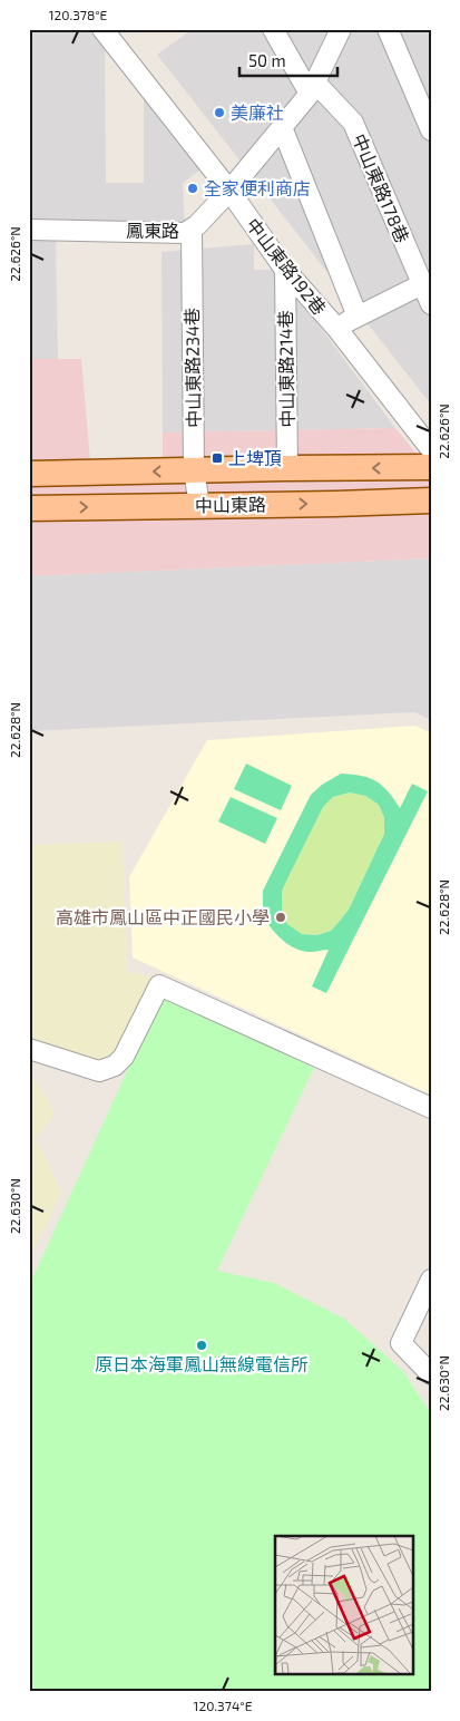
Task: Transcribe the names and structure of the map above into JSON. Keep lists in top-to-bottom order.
{
  "streets": {
    "main road": ["中山東路"],
    "street": [
      "中山東路178巷",
      "鳳東路",
      "中山東路192巷",
      "中山東路234巷",
      "中山東路214巷"
    ]
  },
  "crossings": [
    ["中山東路178巷", "鳳東路"],
    ["鳳東路", "中山東路192巷"],
    ["鳳東路", "中山東路234巷"],
    ["中山東路192巷", "中山東路214巷"],
    ["中山東路234巷", "中山東路"],
    ["中山東路214巷", "中山東路"]
  ],
  "places": {
    "other": [
      "美廉社",
      "全家便利商店",
      "高雄市鳳山區中正國民小學",
      "原日本海軍鳳山無線電信所"
    ],
    "transit": ["上埤頂"]
  },
  "scale_bar": "50 m",
  "coordinates": [
    "120.378°E",
    "22.626°N",
    "22.628°N",
    "22.630°N",
    "120.374°E"
  ]
}
